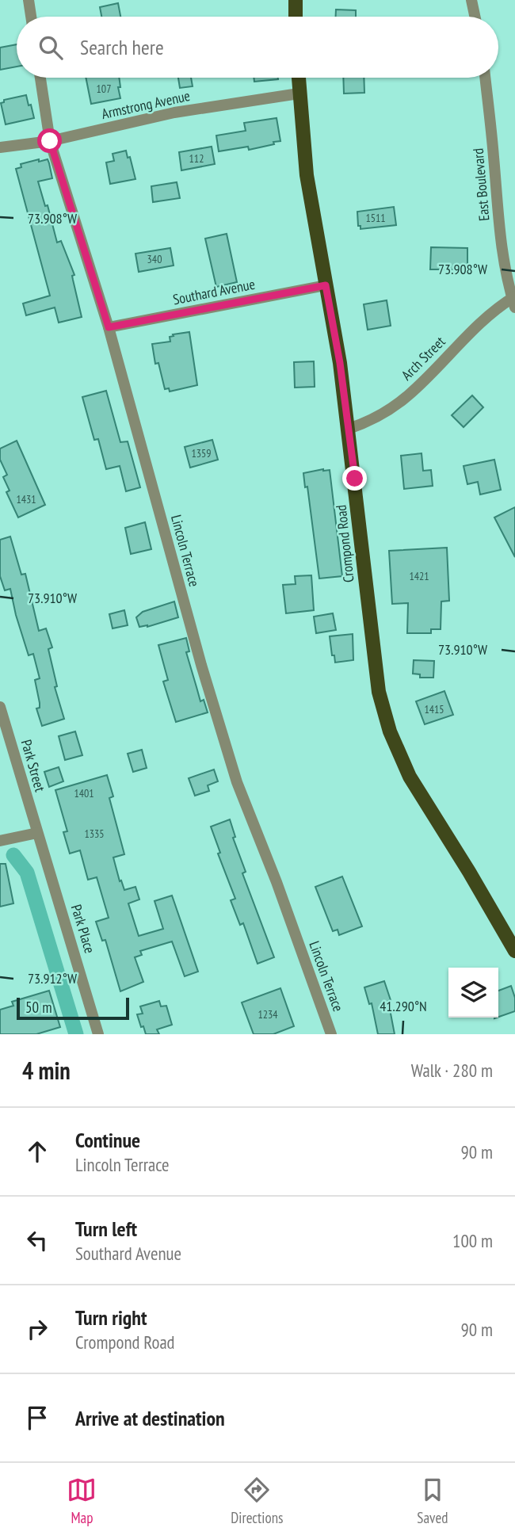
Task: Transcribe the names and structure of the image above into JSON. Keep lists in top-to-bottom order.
{
  "streets": {
    "main road": ["Crompond Road"],
    "street": [
      "Armstrong Avenue",
      "East Boulevard",
      "Southard Avenue",
      "Arch Street",
      "Lincoln Terrace",
      "Park Street",
      "Park Place"
    ]
  },
  "crossings": [
    ["Armstrong Avenue", "Crompond Road"],
    ["Armstrong Avenue", "Lincoln Terrace"],
    ["East Boulevard", "Arch Street"],
    ["Southard Avenue", "Crompond Road"],
    ["Southard Avenue", "Lincoln Terrace"],
    ["Arch Street", "Crompond Road"],
    ["Park Street", "Park Place"]
  ],
  "house_numbers": [
    "107",
    "112",
    "1511",
    "340",
    "1359",
    "1431",
    "1421",
    "1415",
    "1401",
    "1335",
    "1234"
  ],
  "scale_bar": "50 m",
  "page": {
    "search": "Search here",
    "scale": "50 m",
    "heading": ["4 min", "Walk · 280 m"],
    "list": [
      ["Continue", "Lincoln Terrace", "90 m"],
      ["Turn left", "Southard Avenue", "100 m"],
      ["Turn right", "Crompond Road", "90 m"],
      "Arrive at destination"
    ],
    "nav": ["Map", "Directions", "Saved"]
  },
  "coordinates": [
    "73.908°W",
    "73.910°W",
    "73.912°W",
    "41.290°N"
  ]
}
